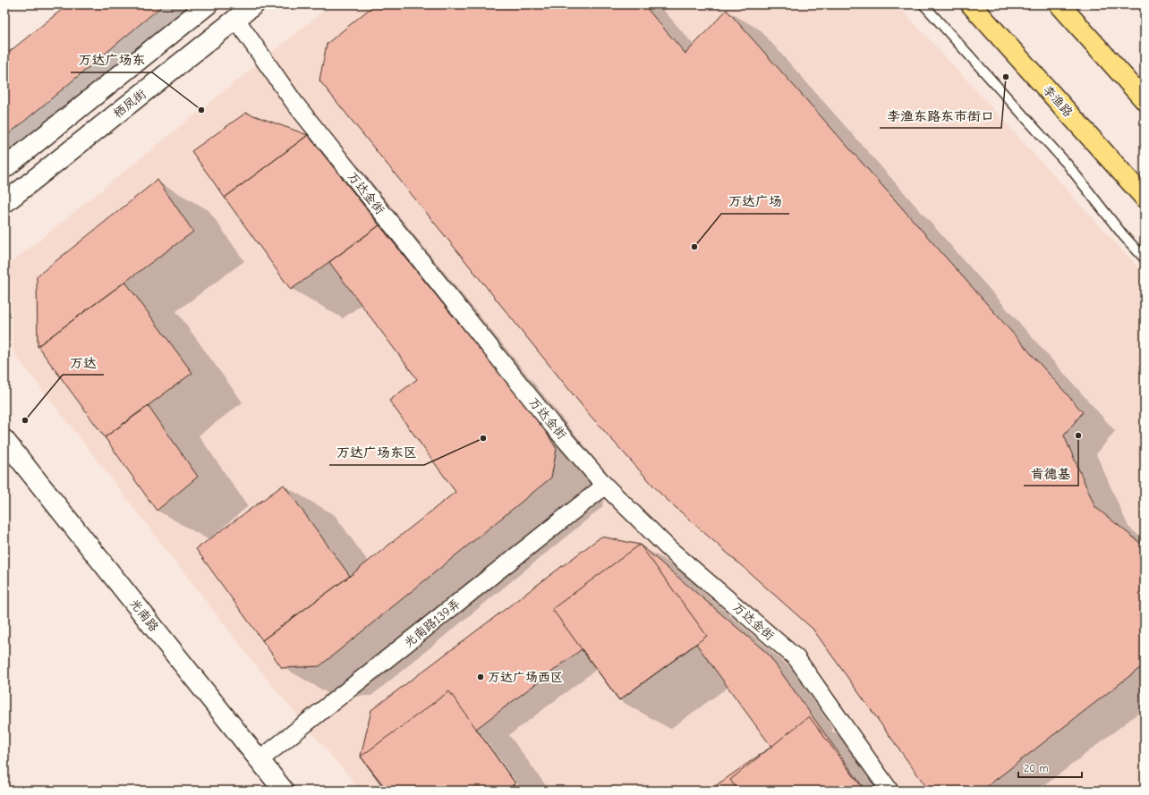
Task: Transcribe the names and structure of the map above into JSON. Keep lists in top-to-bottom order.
{
  "streets": {
    "main road": ["李渔路", "栖凤街", "光南路"],
    "street": ["万达金街", "光南路139弄"]
  },
  "crossings": [
    ["栖凤街", "万达金街"],
    ["万达金街", "光南路139弄"],
    ["光南路", "光南路139弄"]
  ],
  "places": [
    "李渔东路东市街口",
    "万达广场东",
    "万达广场",
    "万达",
    "肯德基",
    "万达广场东区",
    "万达广场西区"
  ],
  "scale_bar": "20 m"
}
